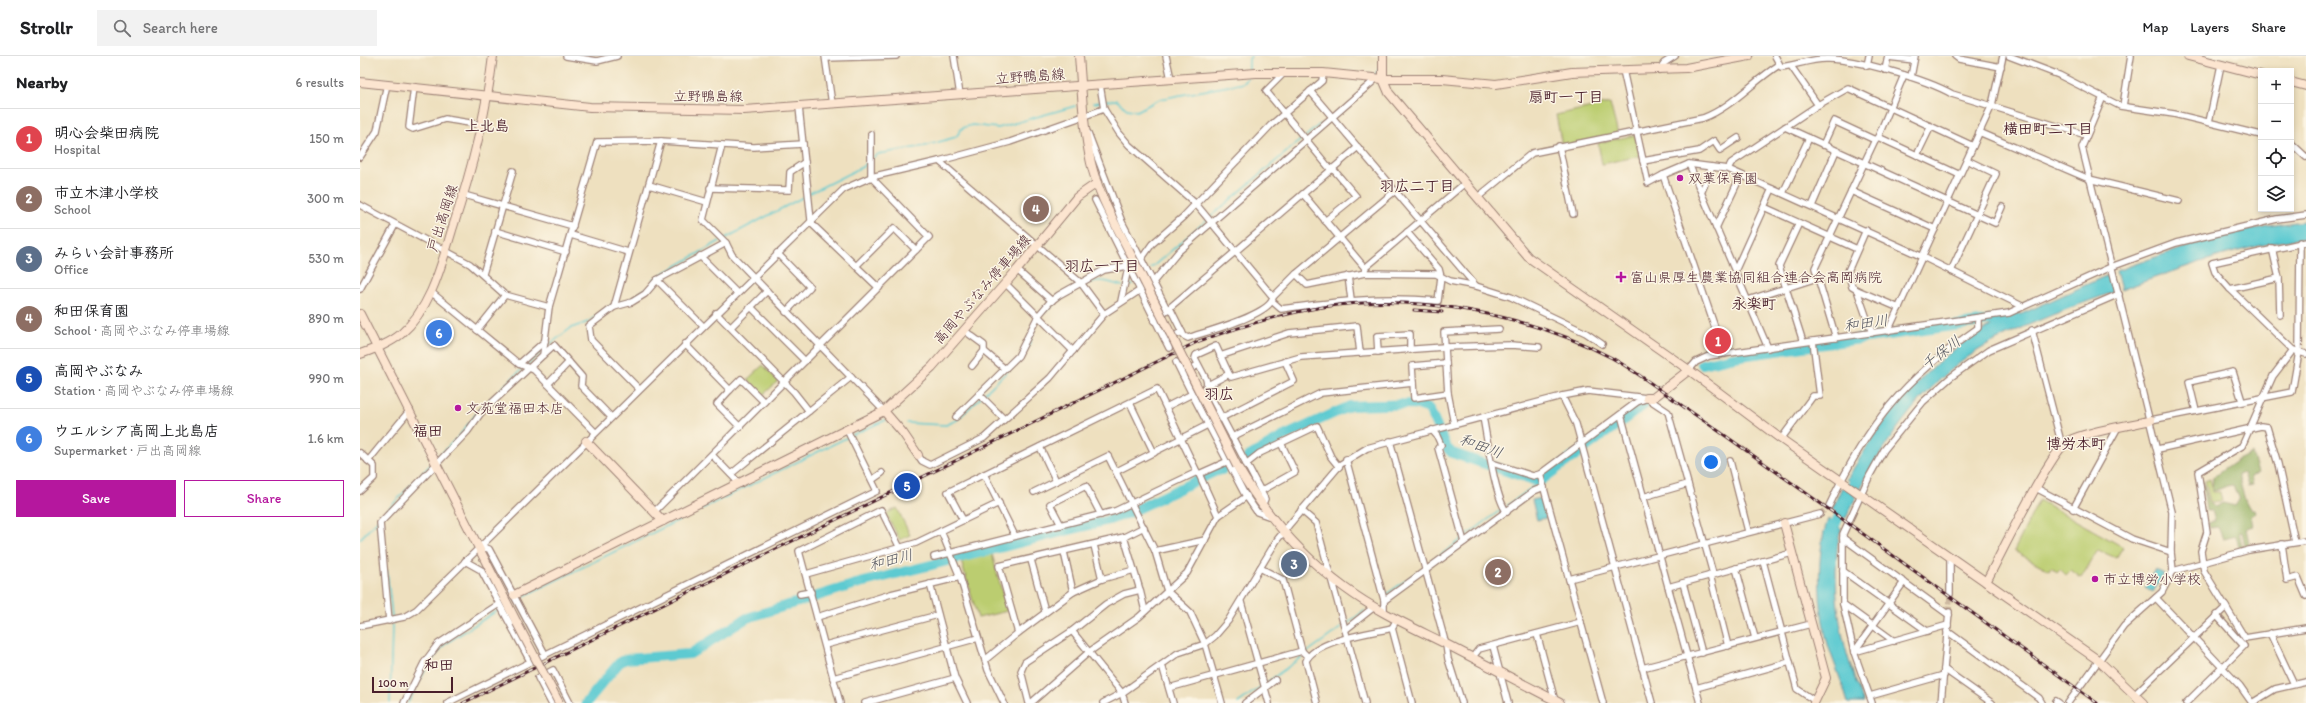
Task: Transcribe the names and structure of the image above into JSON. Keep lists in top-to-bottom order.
{
  "streets": {
    "street": ["立野鴨島線", "戸出高岡線", "高岡やぶなみ停車場線"]
  },
  "crossings": [
    ["立野鴨島線", "戸出高岡線"]
  ],
  "districts": [
    "扇町一丁目",
    "上北島",
    "横田町二丁目",
    "羽広二丁目",
    "羽広一丁目",
    "永楽町",
    "羽広",
    "福田",
    "博労本町",
    "和田"
  ],
  "water": ["和田川", "千保川"],
  "places": {
    "other": ["双葉保育園", "文苑堂福田本店", "市立博労小学校"],
    "health": ["富山県厚生農業協同組合連合会高岡病院"]
  },
  "scale_bar": "100 m",
  "page": {
    "header": "Strollr",
    "search": "Search here",
    "nav": ["Map", "Layers", "Share"],
    "heading": ["Nearby", "6 results"],
    "map_buttons": ["+", "−"],
    "list": [
      {
        "mark": "1",
        "name": "明心会柴田病院",
        "note": "Hospital",
        "value": "150 m"
      },
      {
        "mark": "2",
        "name": "市立木津小学校",
        "note": "School",
        "value": "300 m"
      },
      {
        "mark": "3",
        "name": "みらい会計事務所",
        "note": "Office",
        "value": "530 m"
      },
      {
        "mark": "4",
        "name": "和田保育園",
        "note": "School · 高岡やぶなみ停車場線",
        "value": "890 m"
      },
      {
        "mark": "5",
        "name": "高岡やぶなみ",
        "note": "Station · 高岡やぶなみ停車場線",
        "value": "990 m"
      },
      {
        "mark": "6",
        "name": "ウエルシア高岡上北島店",
        "note": "Supermarket · 戸出高岡線",
        "value": "1.6 km"
      }
    ],
    "pins": [
      "4",
      "6",
      "1",
      "5",
      "3",
      "2"
    ],
    "buttons": ["Save", "Share"],
    "scale": "100 m"
  }
}
